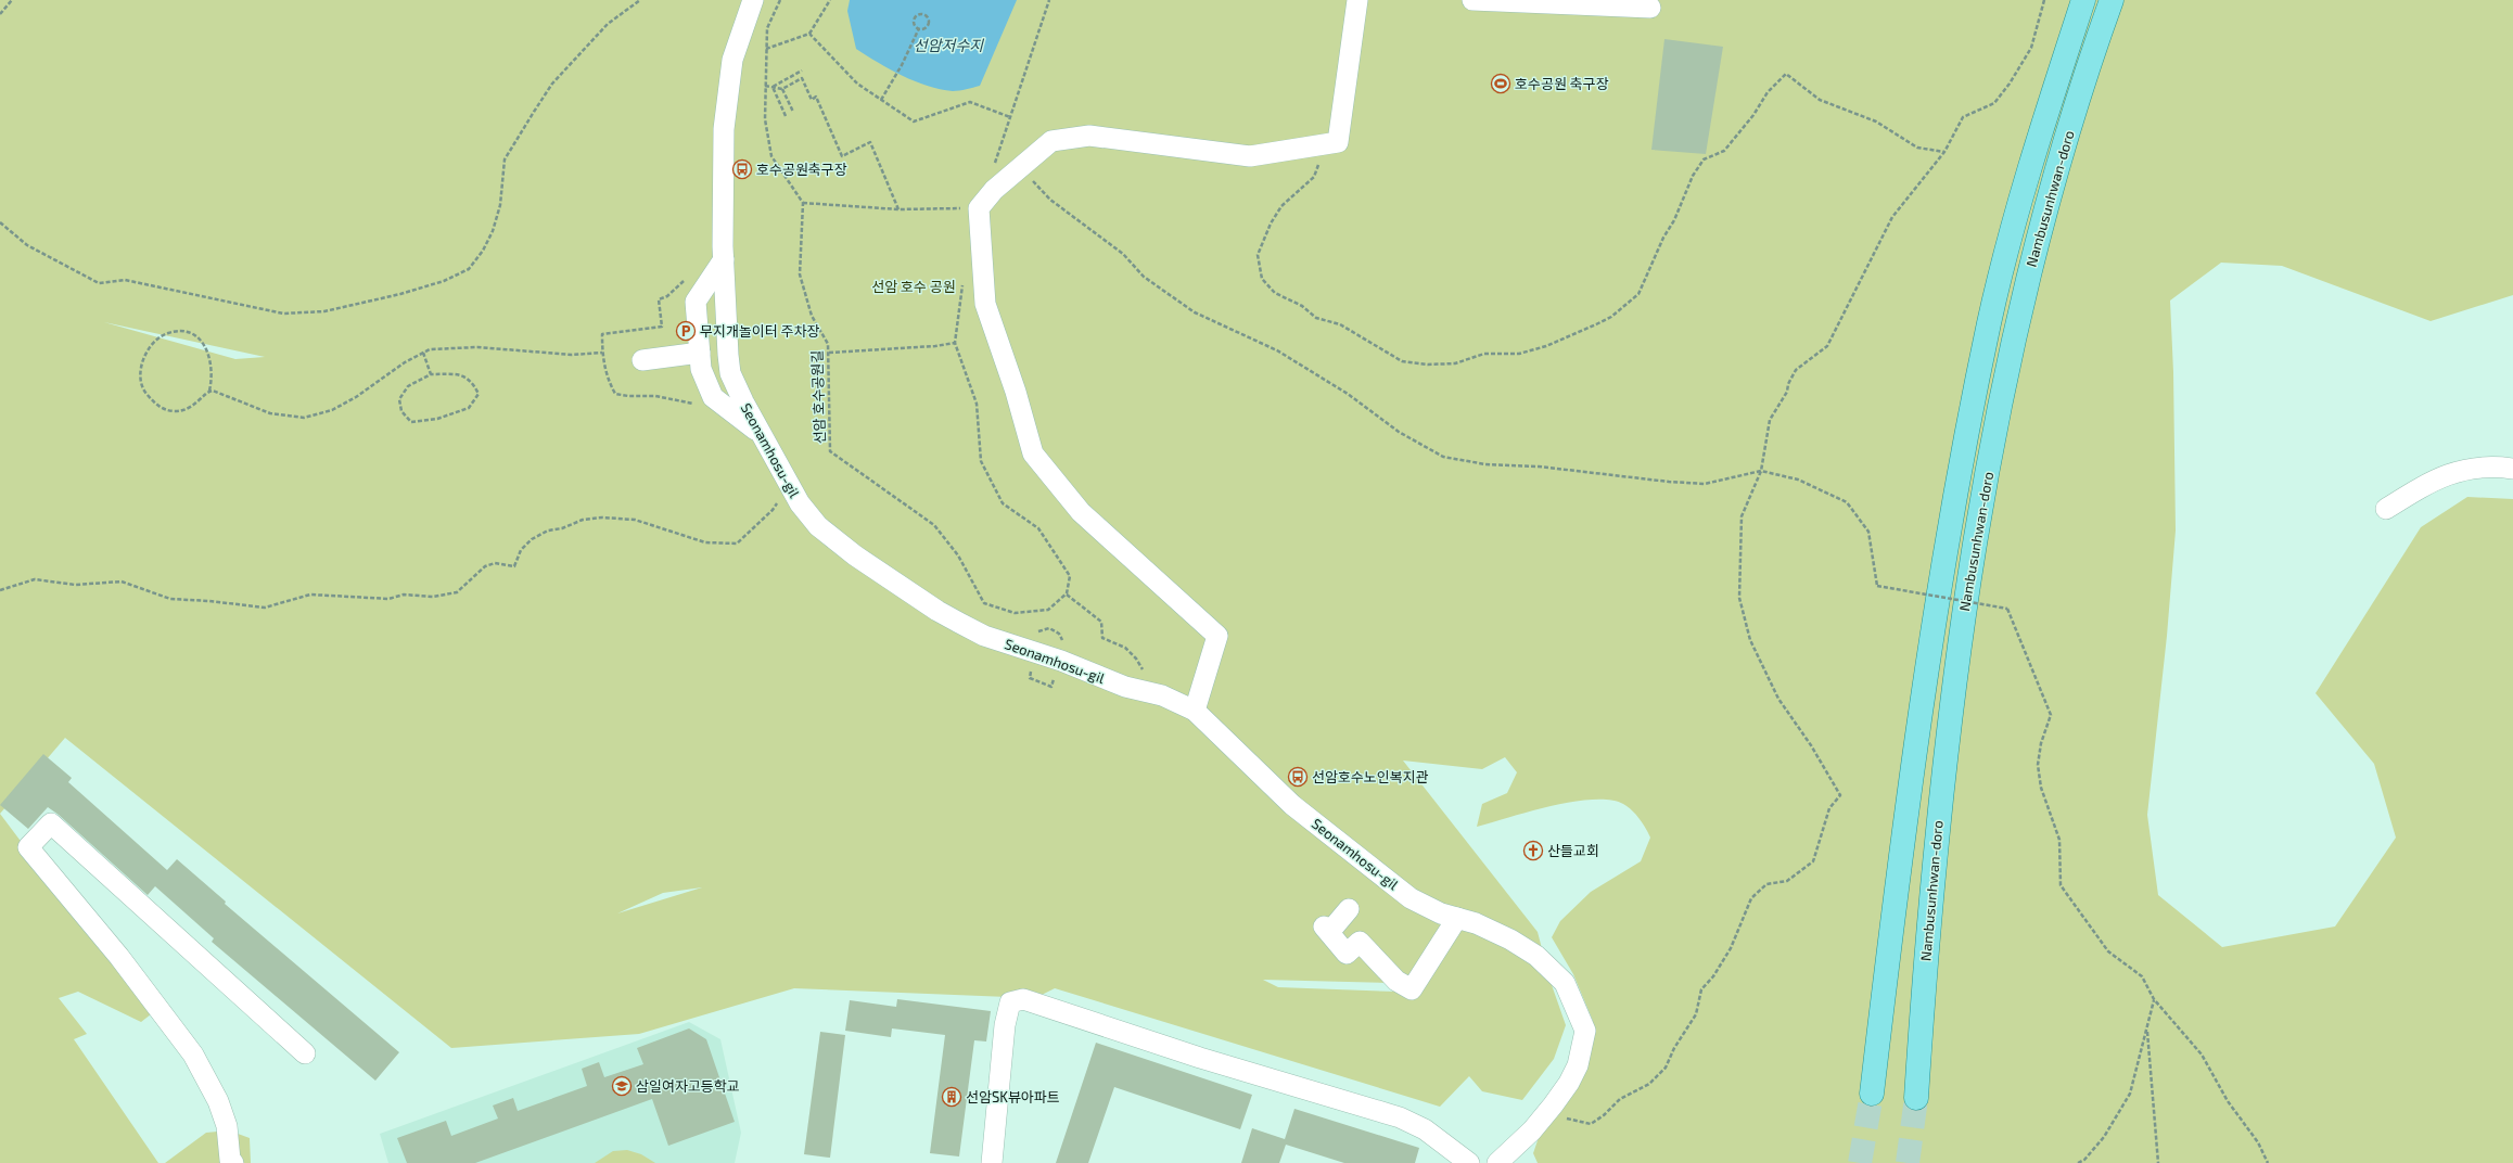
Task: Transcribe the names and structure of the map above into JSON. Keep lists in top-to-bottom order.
{
  "streets": {
    "main road": ["Nambusunhwan-doro"],
    "street": ["Seonamhosu-gil"],
    "path": ["선암 호수공원길"]
  },
  "water": ["선암저수지"],
  "parks": ["선암 호수 공원"],
  "places": {
    "sports": ["호수공원 축구장"],
    "bus stop": ["호수공원축구장", "선암호수노인복지관"],
    "parking": ["무지개놀이터 주차장"],
    "church": ["산들교회"],
    "school or university": ["삼일여자고등학교"],
    "building": ["선암SK뷰아파트"]
  }
}
